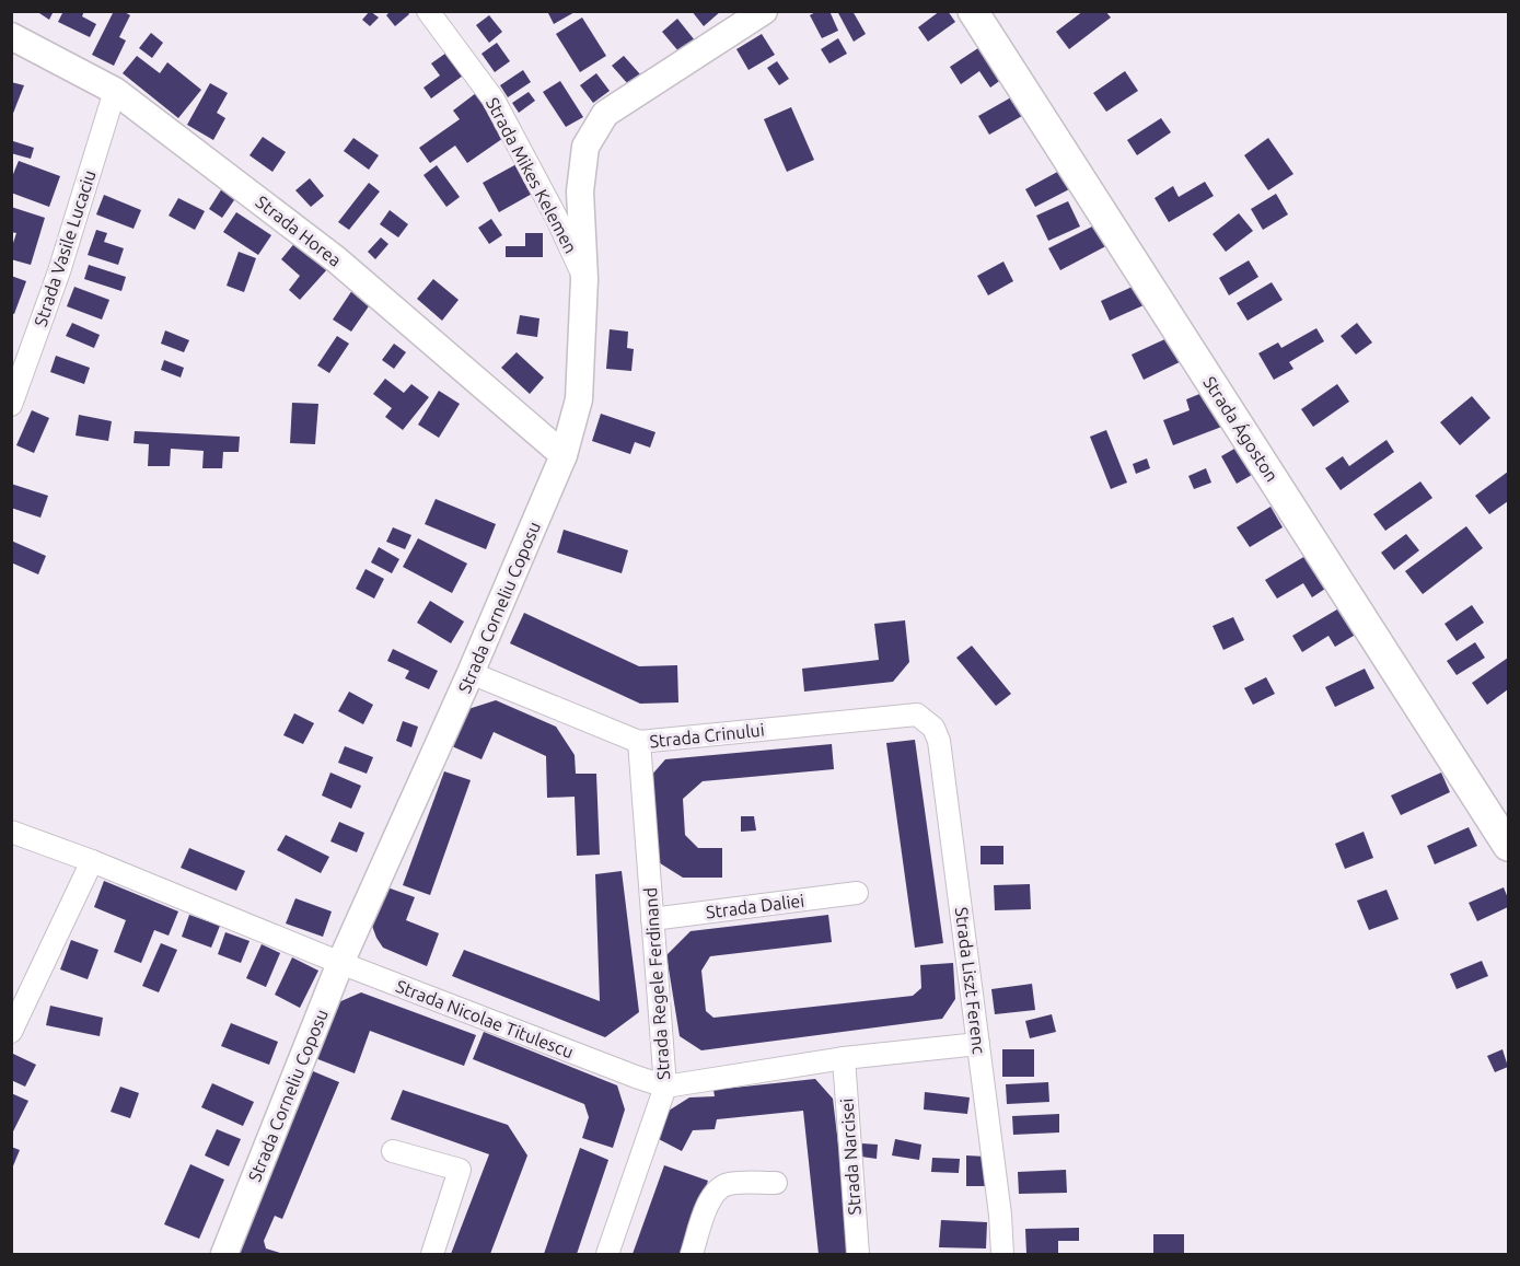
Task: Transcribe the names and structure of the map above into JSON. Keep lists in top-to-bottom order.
{
  "streets": {
    "main road": ["Strada Ágoston"],
    "street": [
      "Strada Mikes Kelemen",
      "Strada Horea",
      "Strada Vasile Lucaciu",
      "Strada Corneliu Coposu",
      "Strada Crinului",
      "Strada Daliei",
      "Strada Liszt Ferenc",
      "Strada Regele Ferdinand",
      "Strada Nicolae Titulescu",
      "Strada Narcisei"
    ]
  },
  "crossings": [
    ["Strada Mikes Kelemen", "Strada Corneliu Coposu"],
    ["Strada Horea", "Strada Vasile Lucaciu"],
    ["Strada Horea", "Strada Corneliu Coposu"],
    ["Strada Corneliu Coposu", "Strada Crinului"],
    ["Strada Corneliu Coposu", "Strada Nicolae Titulescu"],
    ["Strada Crinului", "Strada Liszt Ferenc"],
    ["Strada Crinului", "Strada Regele Ferdinand"],
    ["Strada Daliei", "Strada Regele Ferdinand"],
    ["Strada Liszt Ferenc", "Strada Nicolae Titulescu"],
    ["Strada Regele Ferdinand", "Strada Nicolae Titulescu"],
    ["Strada Nicolae Titulescu", "Strada Narcisei"]
  ]
}
